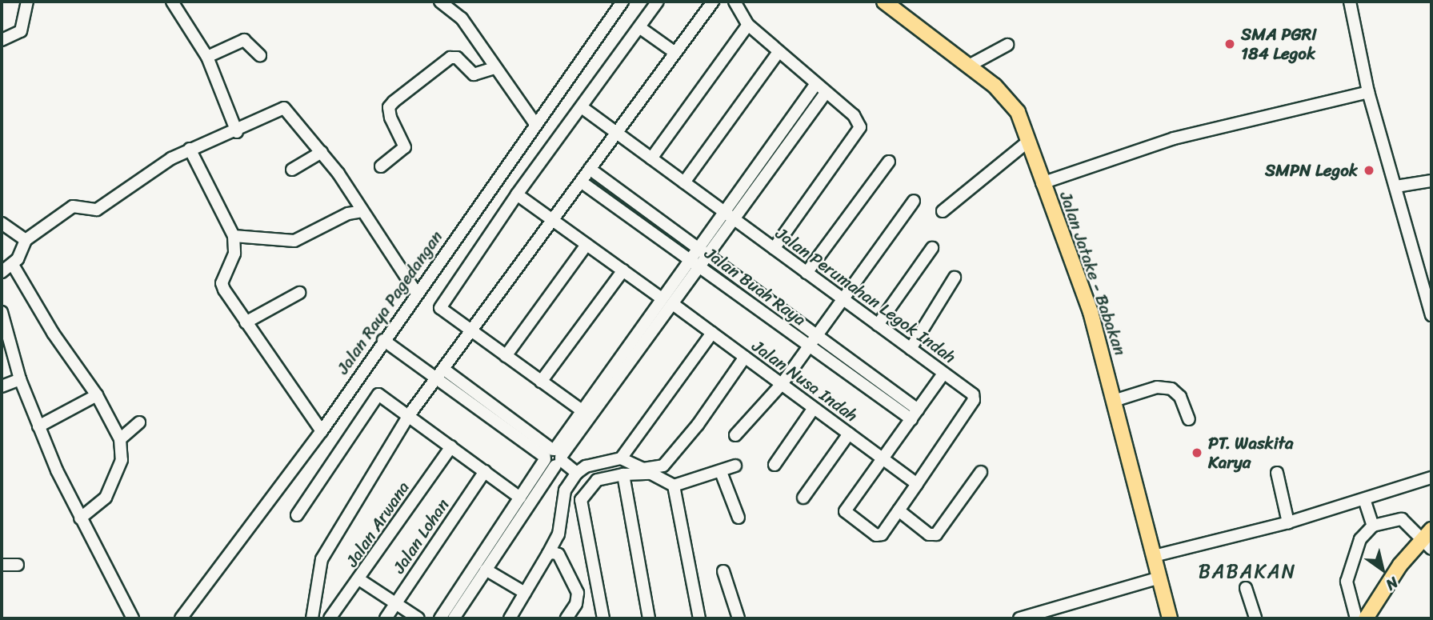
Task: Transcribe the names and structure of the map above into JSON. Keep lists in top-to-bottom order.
{
  "streets": {
    "main road": ["Jalan Jatake - Babakan"],
    "street": [
      "Jalan Buah Raya",
      "Jalan Perumahan Legok Indah",
      "Jalan Raya Pagedangan",
      "Jalan Nusa Indah",
      "Jalan Arwana",
      "Jalan Lohan"
    ]
  },
  "crossings": [
    ["Jalan Perumahan Legok Indah", "Jalan Nusa Indah"]
  ],
  "districts": ["BABAKAN"],
  "places": ["SMA PGRI 184 Legok", "SMPN Legok", "PT. Waskita Karya"],
  "north": "bottom right"
}
